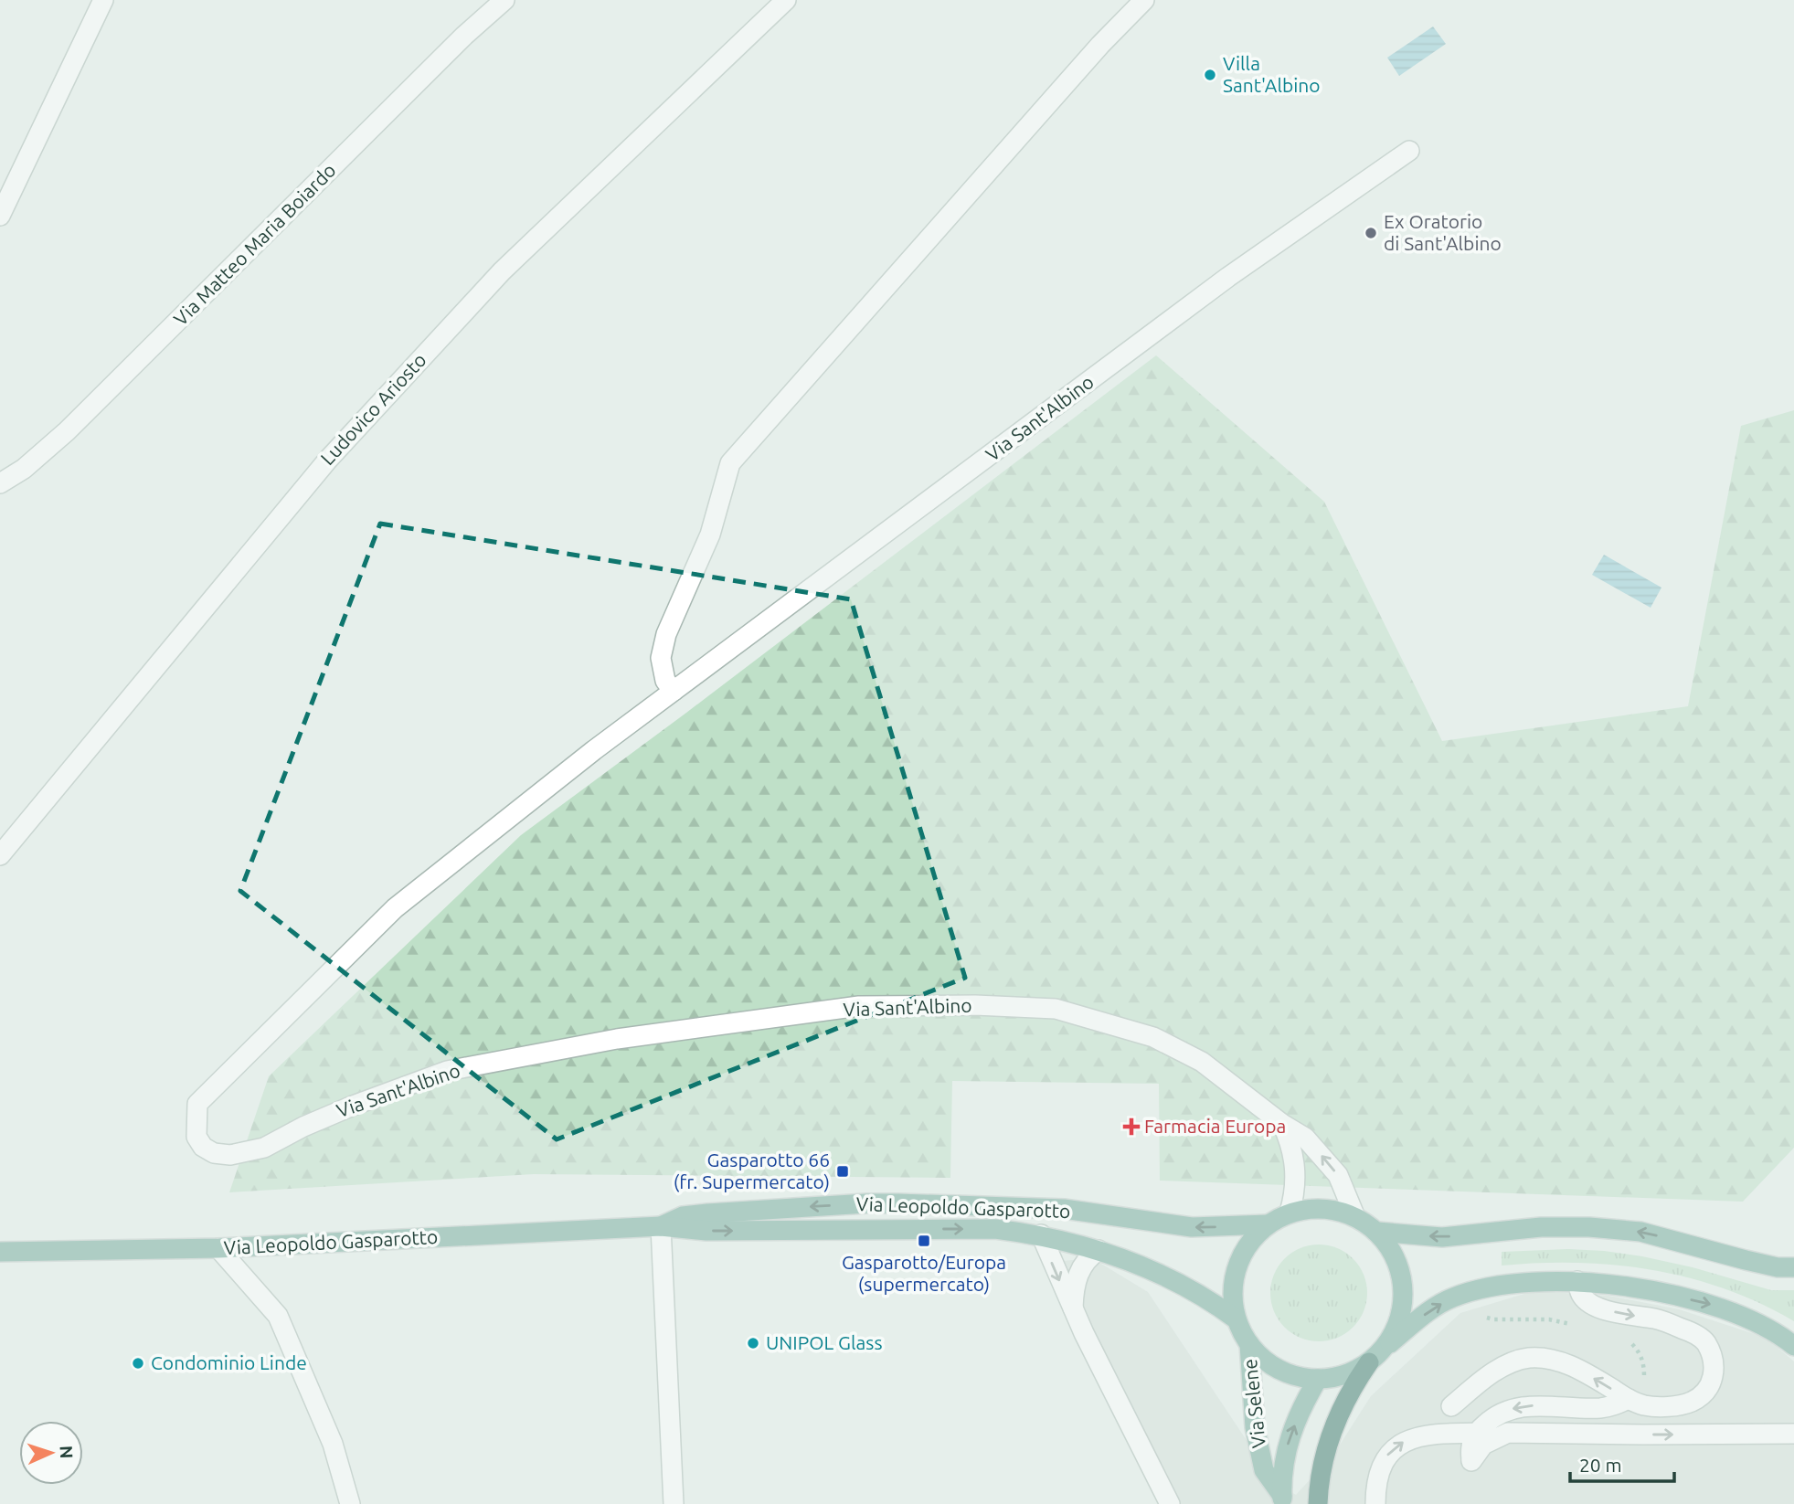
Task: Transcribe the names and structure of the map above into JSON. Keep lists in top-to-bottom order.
{
  "streets": {
    "main road": ["Via Leopoldo Gasparotto", "Via Selene"],
    "street": ["Via Matteo Maria Boiardo", "Ludovico Ariosto", "Via Sant'Albino"]
  },
  "crossings": [
    ["Via Sant'Albino", "Via Leopoldo Gasparotto"],
    ["Via Sant'Albino", "Via Selene"],
    ["Via Leopoldo Gasparotto", "Via Selene"]
  ],
  "one_way": ["Via Selene"],
  "places": {
    "other": [
      "Villa Sant'Albino",
      "Ex Oratorio di Sant'Albino",
      "UNIPOL Glass",
      "Condominio Linde"
    ],
    "health": ["Farmacia Europa"],
    "transit": ["Gasparotto 66 (fr. Supermercato)", "Gasparotto/Europa (supermercato)"]
  },
  "scale_bar": "20 m",
  "north": "right"
}
